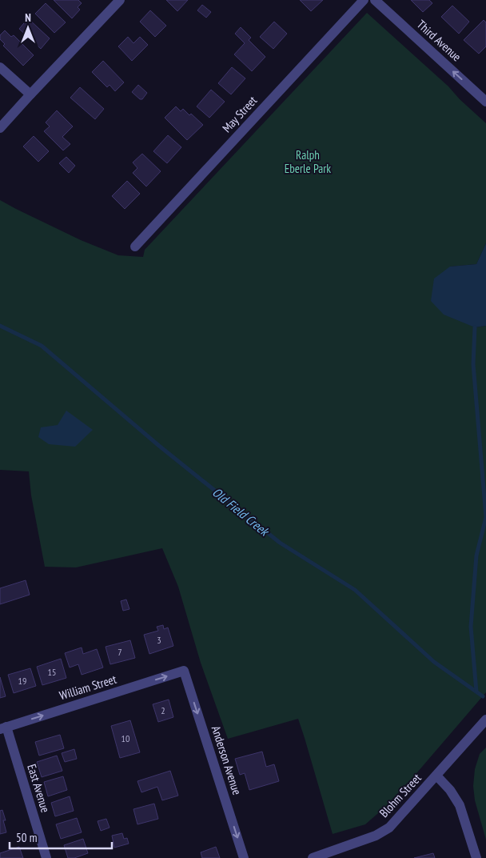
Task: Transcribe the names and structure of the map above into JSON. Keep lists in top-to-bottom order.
{
  "streets": {
    "street": [
      "Third Avenue",
      "May Street",
      "William Street",
      "Anderson Avenue",
      "East Avenue",
      "Blohm Street"
    ]
  },
  "crossings": [
    ["William Street", "Anderson Avenue"],
    ["William Street", "East Avenue"]
  ],
  "one_way": ["Third Avenue", "William Street", "Anderson Avenue"],
  "water": ["Old Field Creek"],
  "parks": ["Ralph Eberle Park"],
  "house_numbers": [
    "3",
    "7",
    "15",
    "19",
    "2",
    "10"
  ],
  "scale_bar": "50 m",
  "north": "top"
}
